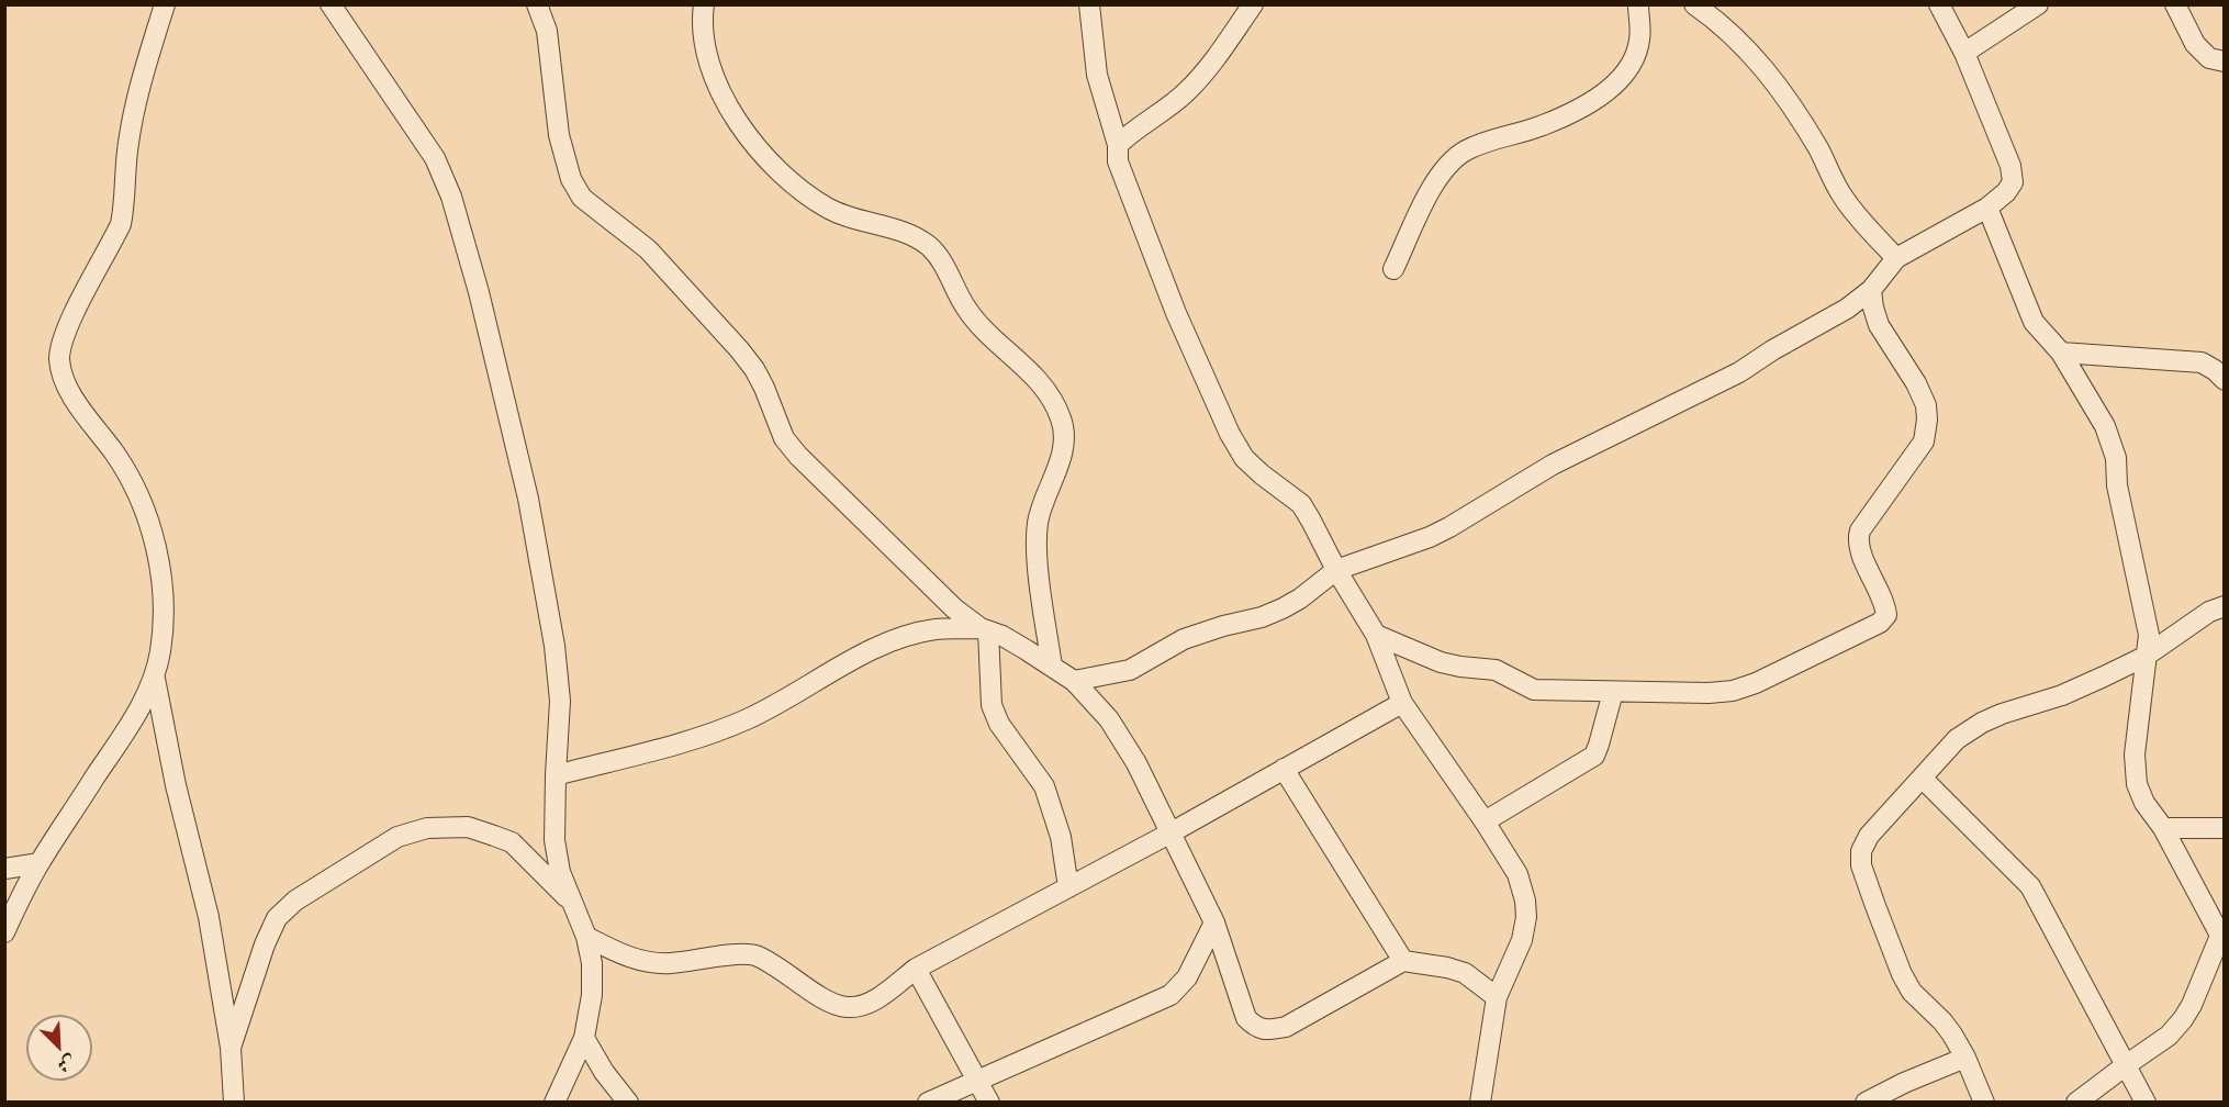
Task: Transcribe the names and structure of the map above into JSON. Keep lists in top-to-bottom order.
{
  "north": "bottom right"
}
